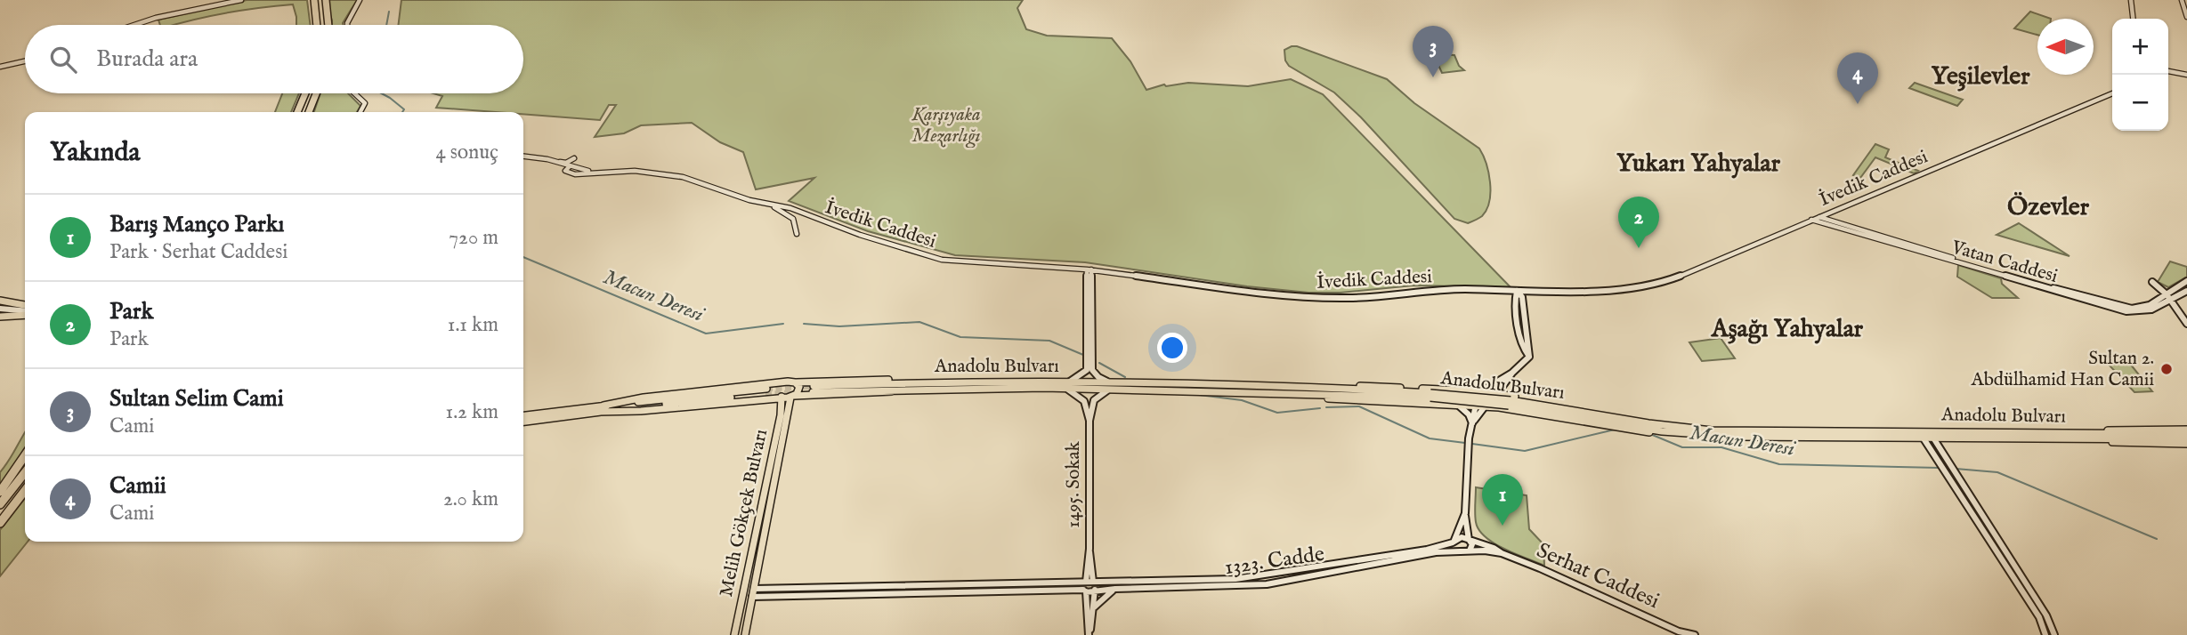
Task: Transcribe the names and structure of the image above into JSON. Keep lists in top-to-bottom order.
{
  "streets": {
    "main road": [
      "İvedik Caddesi",
      "Vatan Caddesi",
      "Anadolu Bulvarı",
      "1495. Sokak",
      "Melih Gökçek Bulvarı",
      "1323. Cadde",
      "Serhat Caddesi"
    ]
  },
  "crossings": [
    ["İvedik Caddesi", "Vatan Caddesi"],
    ["Anadolu Bulvarı", "1495. Sokak"],
    ["1495. Sokak", "1323. Cadde"],
    ["1323. Cadde", "Serhat Caddesi"]
  ],
  "districts": [
    "Yeşilevler",
    "Yukarı Yahyalar",
    "Özevler",
    "Aşağı Yahyalar"
  ],
  "water": ["Macun Deresi"],
  "parks": ["Karşıyaka Mezarlığı"],
  "places": ["Sultan 2. Abdülhamid Han Camii"],
  "north": "left",
  "page": {
    "map_buttons": ["+", "−"],
    "search": "Burada ara",
    "pins": [
      "3",
      "4",
      "2",
      "1"
    ],
    "heading": ["Yakında", "4 sonuç"],
    "list": [
      {
        "mark": "1",
        "name": "Barış Manço Parkı",
        "note": "Park · Serhat Caddesi",
        "value": "720 m"
      },
      {
        "mark": "2",
        "name": "Park",
        "note": "Park",
        "value": "1.1 km"
      },
      {
        "mark": "3",
        "name": "Sultan Selim Cami",
        "note": "Cami",
        "value": "1.2 km"
      },
      {
        "mark": "4",
        "name": "Camii",
        "note": "Cami",
        "value": "2.0 km"
      }
    ]
  }
}
